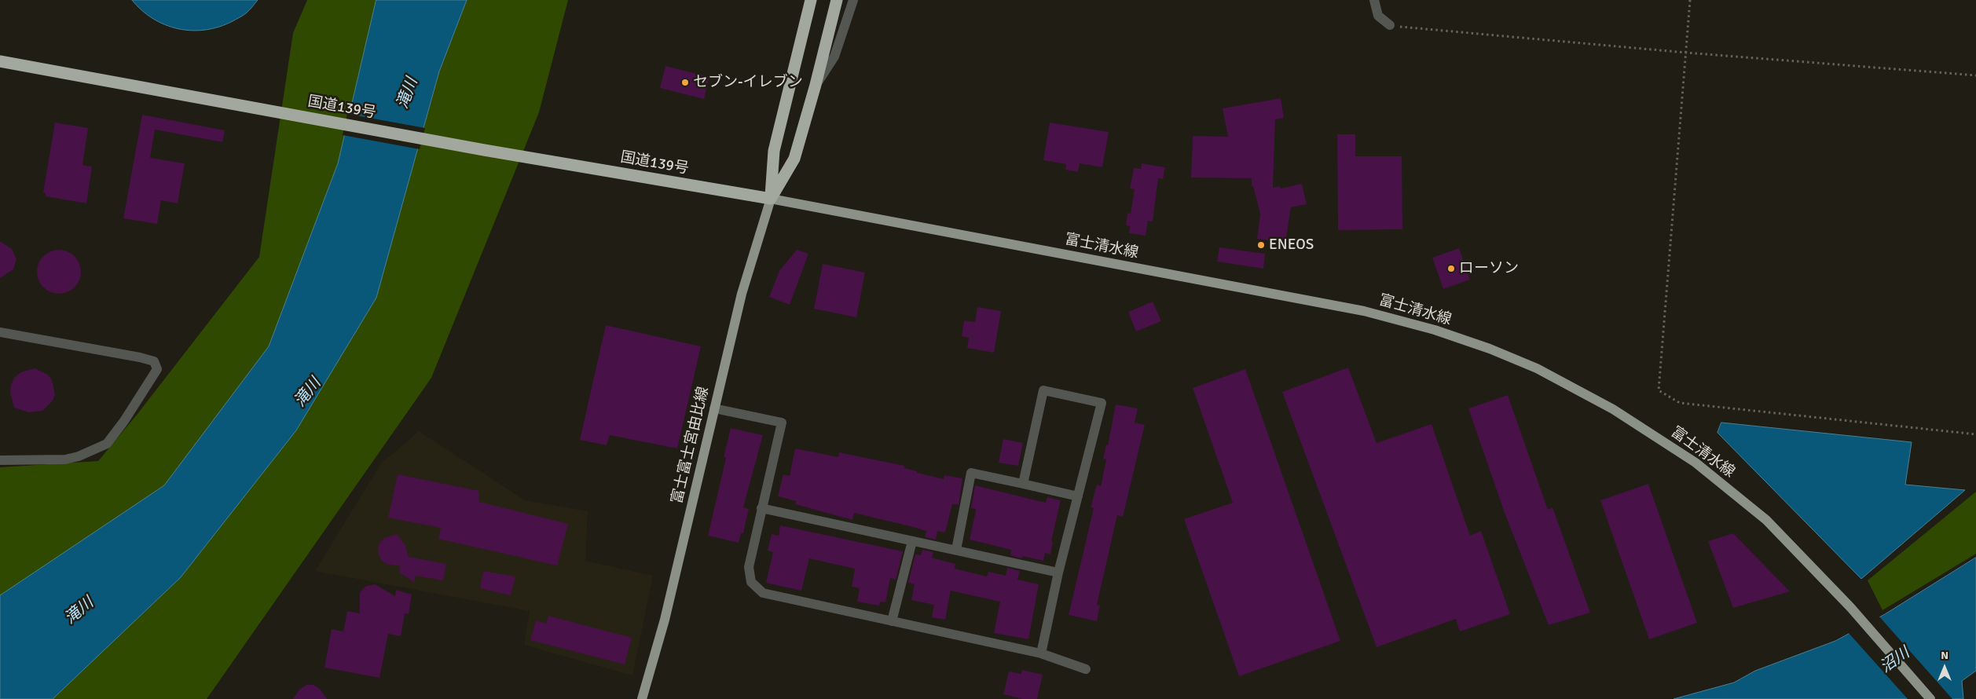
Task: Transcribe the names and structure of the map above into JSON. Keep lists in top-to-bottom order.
{
  "streets": {
    "highway": ["国道139号"],
    "main road": ["富士清水線", "富士富士宮由比線"]
  },
  "crossings": [
    ["国道139号", "富士清水線"],
    ["国道139号", "富士富士宮由比線"],
    ["富士清水線", "富士富士宮由比線"]
  ],
  "water": ["滝川", "沼川"],
  "places": ["セブン-イレブン", "ENEOS", "ローソン"],
  "north": "top"
}
